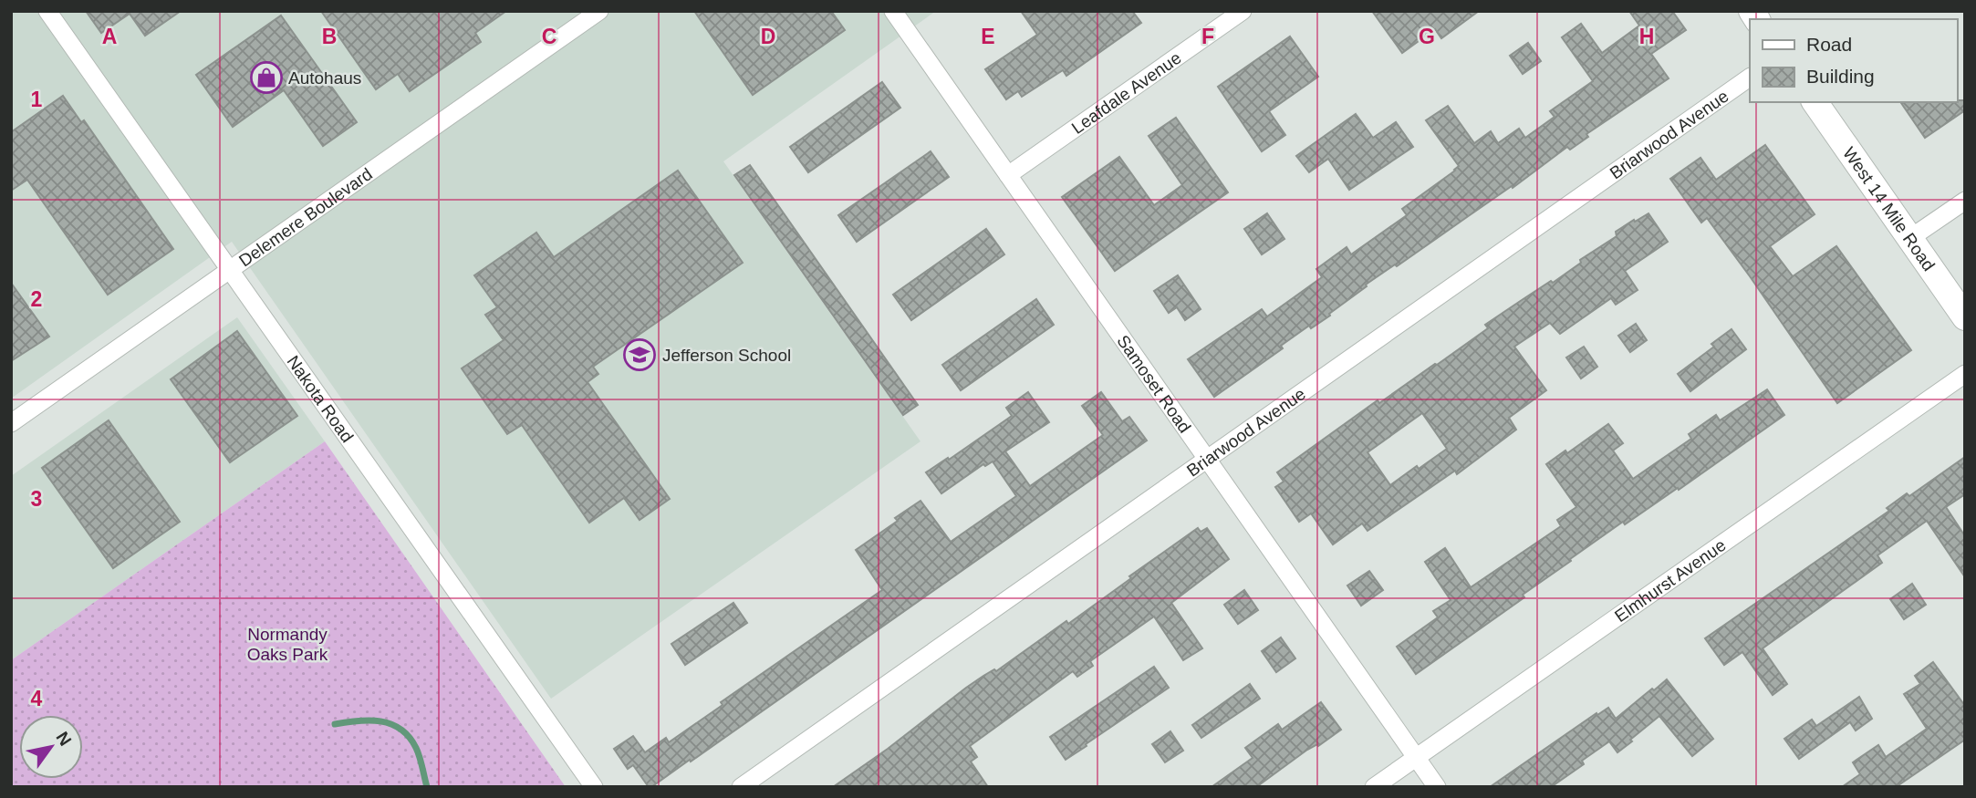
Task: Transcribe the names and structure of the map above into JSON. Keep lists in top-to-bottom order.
{
  "streets": {
    "main road": ["West 14 Mile Road"],
    "street": [
      "Leafdale Avenue",
      "Briarwood Avenue",
      "Delemere Boulevard",
      "Samoset Road",
      "Nakota Road",
      "Elmhurst Avenue"
    ]
  },
  "crossings": [
    ["Leafdale Avenue", "Samoset Road"],
    ["Briarwood Avenue", "Samoset Road"],
    ["Delemere Boulevard", "Nakota Road"],
    ["Samoset Road", "Elmhurst Avenue"]
  ],
  "parks": ["Normandy Oaks Park"],
  "places": {
    "shop": ["Autohaus"],
    "school or university": ["Jefferson School"]
  },
  "legend": ["Road", "Building"],
  "north": "top right",
  "grid": {
    "columns": [
      "A",
      "B",
      "C",
      "D",
      "E",
      "F",
      "G",
      "H"
    ],
    "rows": [
      "1",
      "2",
      "3",
      "4"
    ]
  }
}
